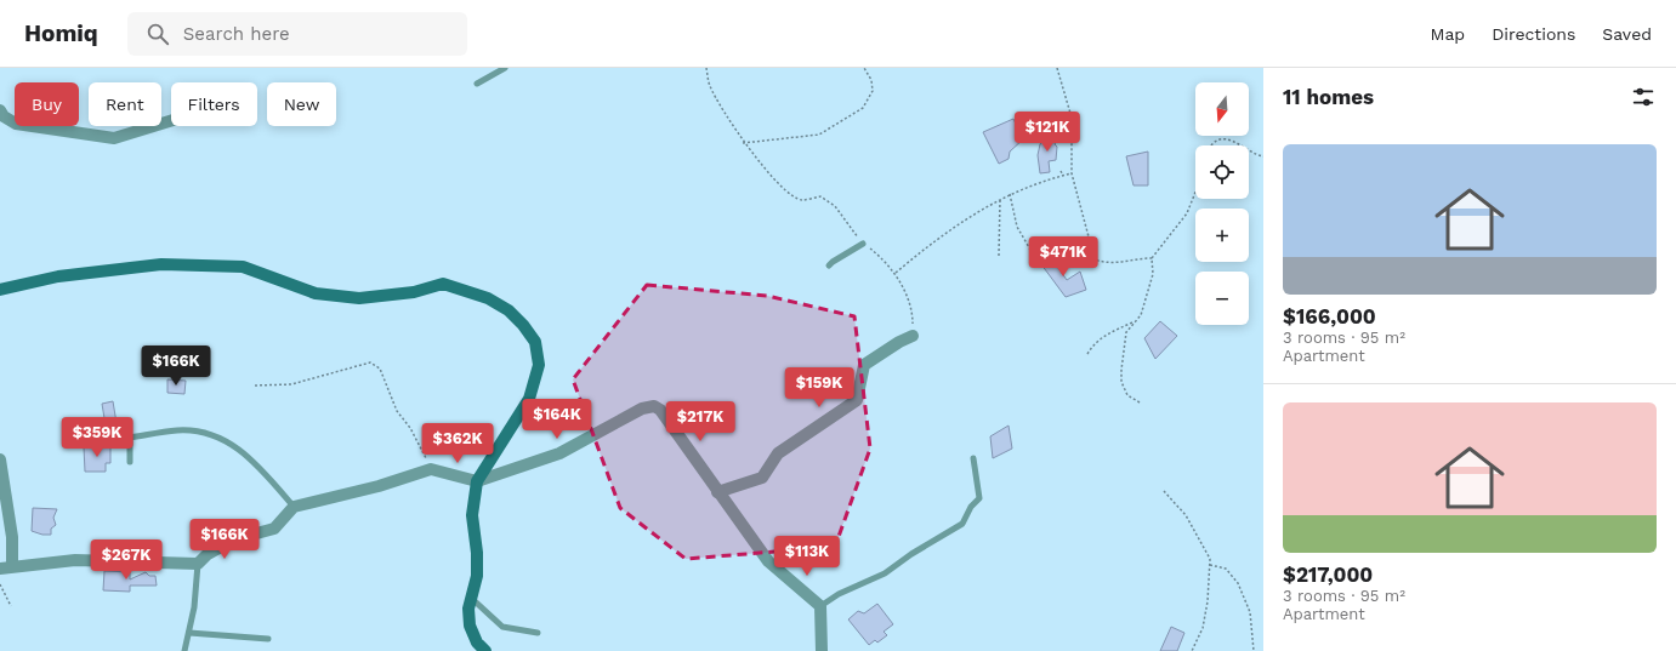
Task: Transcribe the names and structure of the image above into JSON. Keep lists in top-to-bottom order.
{
  "north": "bottom",
  "page": {
    "header": "Homiq",
    "search": "Search here",
    "nav": ["Map", "Directions", "Saved"],
    "heading": "11 homes",
    "map_buttons": ["+", "−"],
    "chip": [
      "Buy",
      "Rent",
      "Filters",
      "New"
    ],
    "price": [
      "$121K",
      "$471K",
      "$166K",
      "$159K",
      "$164K",
      "$217K",
      "$359K",
      "$362K",
      "$166K",
      "$113K",
      "$267K"
    ],
    "list": [
      {
        "name": "$166,000",
        "note": "3 rooms · 95 m² · Apartment"
      },
      {
        "name": "$217,000",
        "note": "3 rooms · 95 m² · Apartment"
      }
    ]
  }
}
